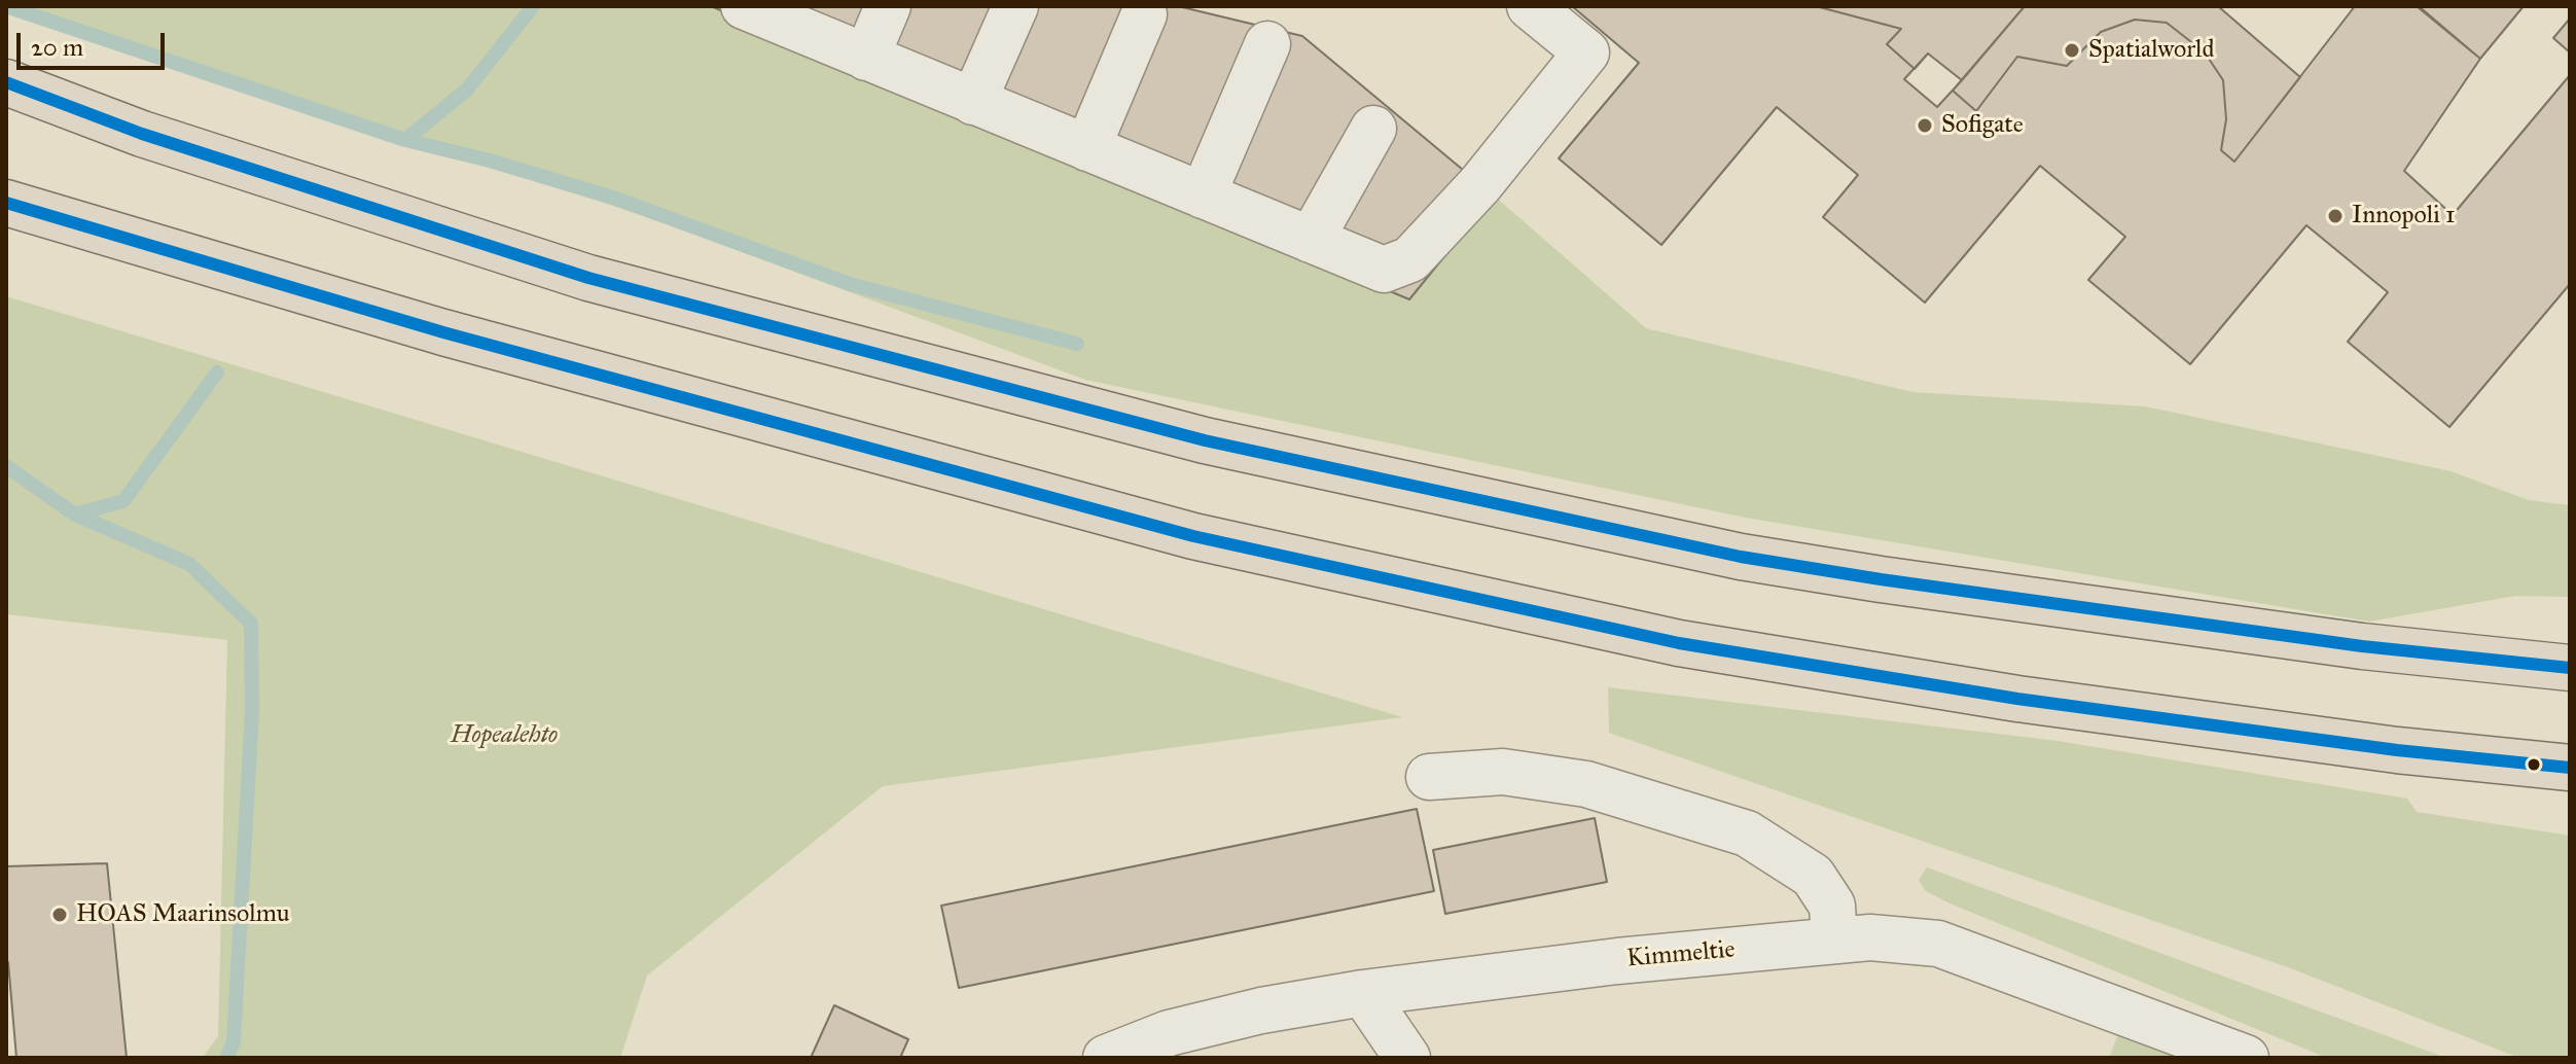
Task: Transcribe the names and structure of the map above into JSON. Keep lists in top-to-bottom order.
{
  "streets": {
    "street": ["Kimmeltie"]
  },
  "parks": ["Hopealehto"],
  "places": [
    "Spatialworld",
    "Sofigate",
    "Innopoli 1",
    "HOAS Maarinsolmu"
  ],
  "scale_bar": "20 m"
}
